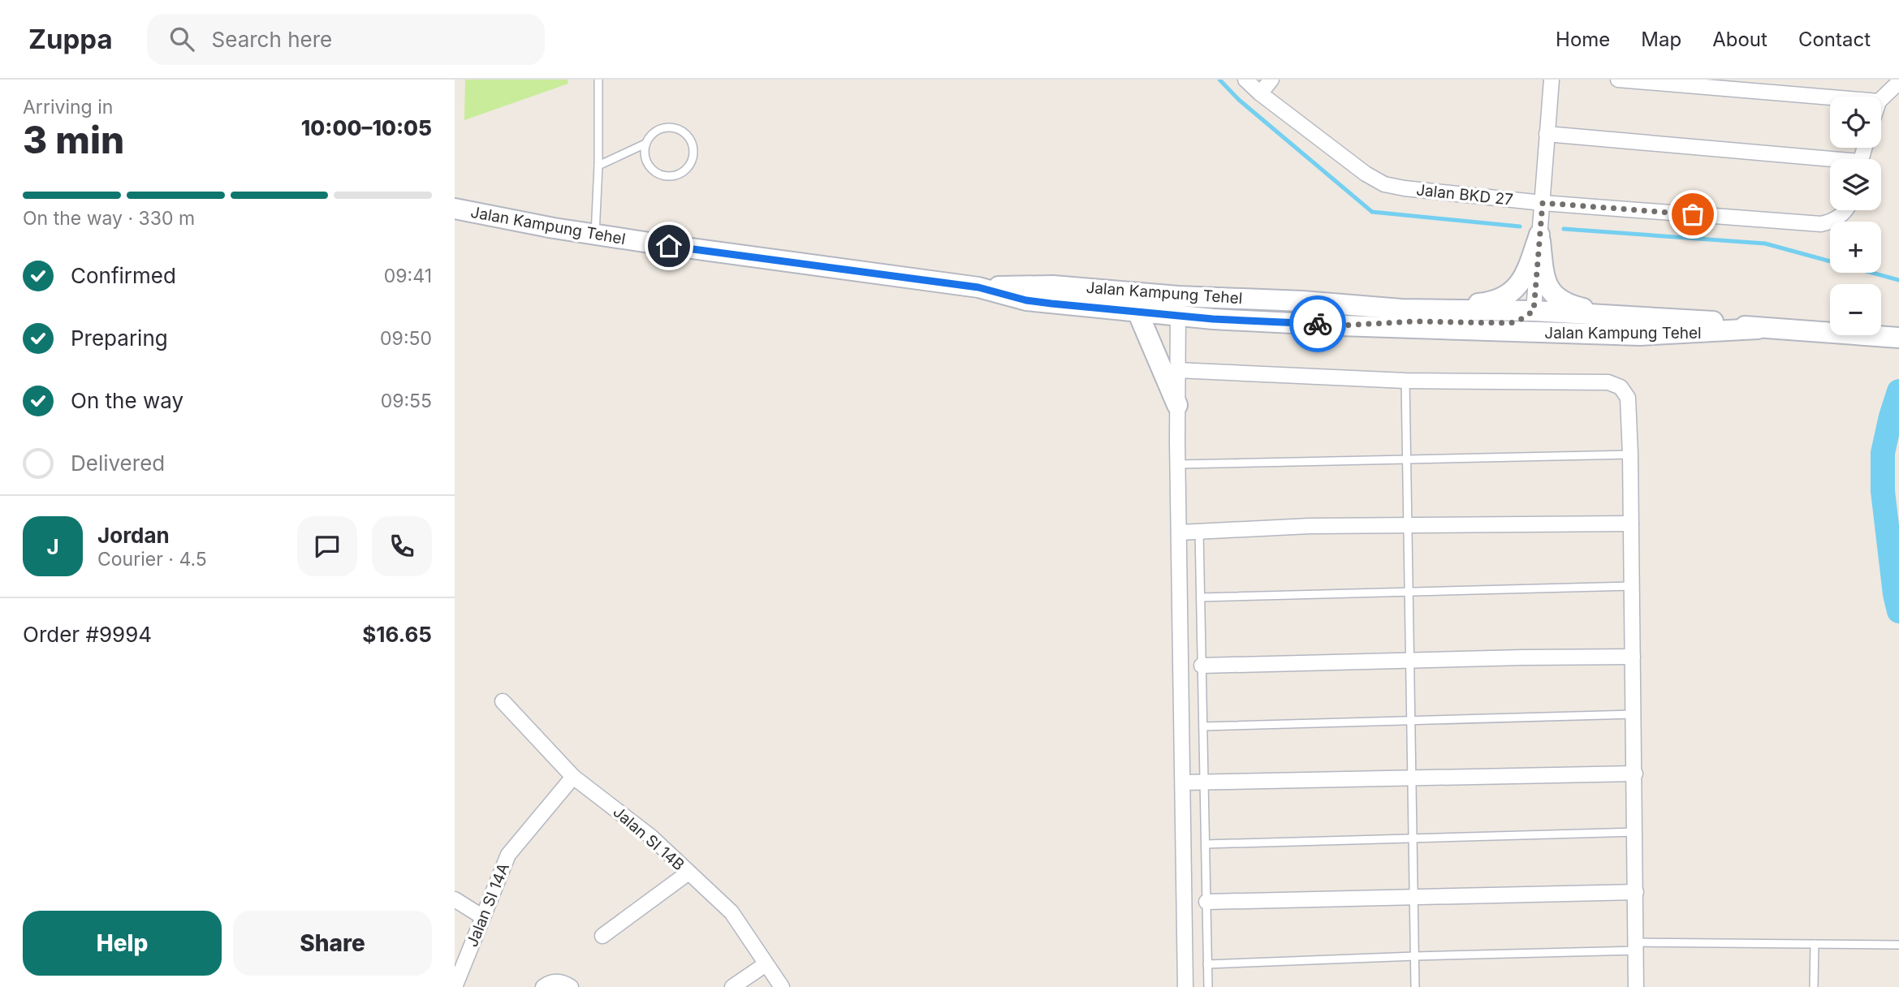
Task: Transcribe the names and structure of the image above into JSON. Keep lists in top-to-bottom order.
{
  "streets": {
    "main road": ["Jalan Kampung Tehel"],
    "street": ["Jalan BKD 27", "Jalan SI 14B", "Jalan SI 14A"]
  },
  "crossings": [
    ["Jalan SI 14B", "Jalan SI 14A"]
  ],
  "page": {
    "header": "Zuppa",
    "search": "Search here",
    "nav": [
      "Home",
      "Map",
      "About",
      "Contact"
    ],
    "heading": ["3 min", "Arriving in", "10:00–10:05"],
    "panel": [
      "Jordan",
      "Courier · 4.5",
      "Order #9994",
      "$16.65"
    ],
    "map_buttons": ["+", "−"],
    "bar": "On the way · 330 m",
    "list": [
      ["Confirmed", "09:41"],
      ["Preparing", "09:50"],
      ["On the way", "09:55"],
      "Delivered"
    ],
    "round": "J",
    "buttons": ["Help", "Share"]
  }
}
